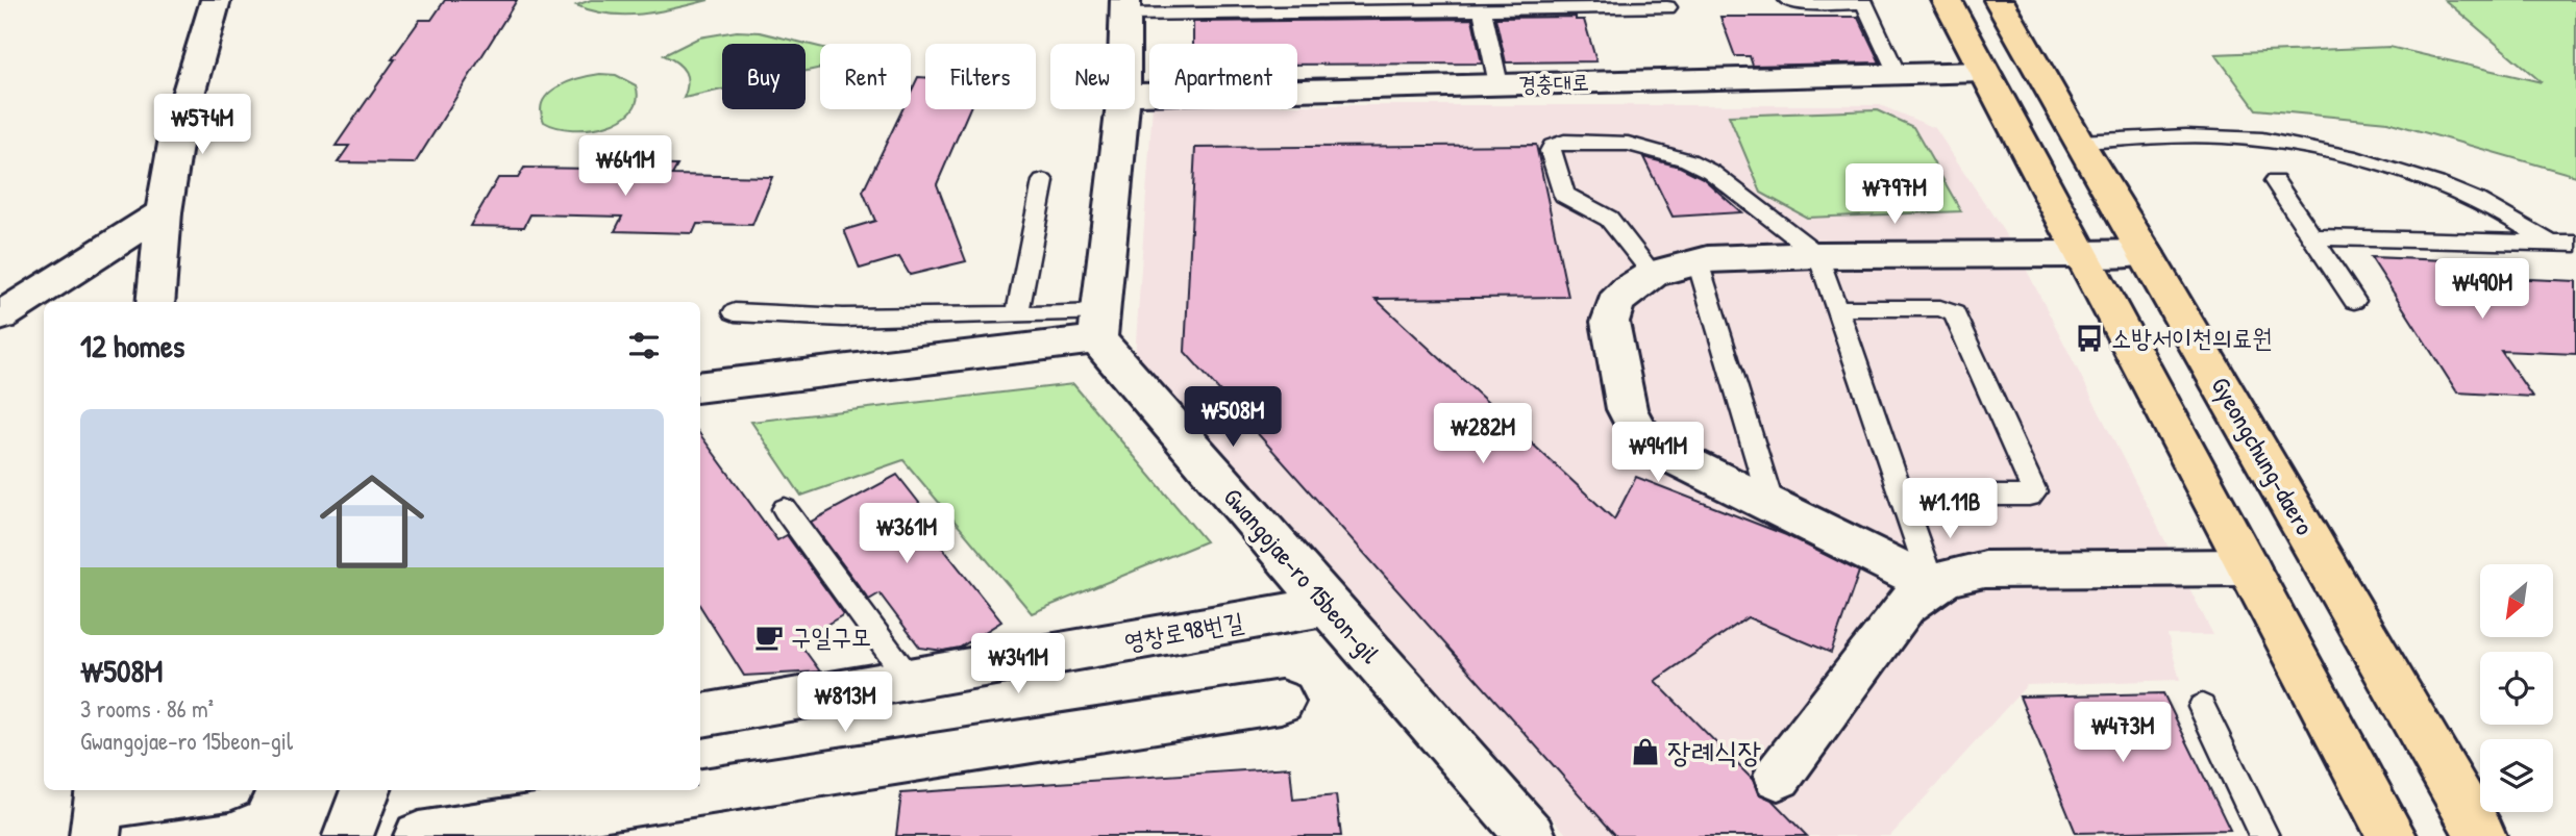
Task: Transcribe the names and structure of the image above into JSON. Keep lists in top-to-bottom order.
{
  "streets": {
    "main road": ["Gyeongchung-daero"],
    "street": ["경충대로", "Gwangojae-ro 15beon-gil", "영창로98번길"]
  },
  "crossings": [
    ["Gwangojae-ro 15beon-gil", "영창로98번길"]
  ],
  "places": {
    "bus stop": ["소방서이천의료원"],
    "cafe": ["구일구모"],
    "shop": ["장례식장"]
  },
  "north": "bottom left",
  "page": {
    "chip": [
      "Buy",
      "Rent",
      "Filters",
      "New",
      "Apartment"
    ],
    "price": [
      "₩574M",
      "₩641M",
      "₩797M",
      "₩490M",
      "₩508M",
      "₩282M",
      "₩941M",
      "₩1.11B",
      "₩361M",
      "₩341M",
      "₩813M",
      "₩473M"
    ],
    "heading": "12 homes",
    "list": [
      {
        "name": "₩508M",
        "note": "3 rooms · 86 m² · Gwangojae-ro 15beon-gil"
      }
    ]
  }
}
